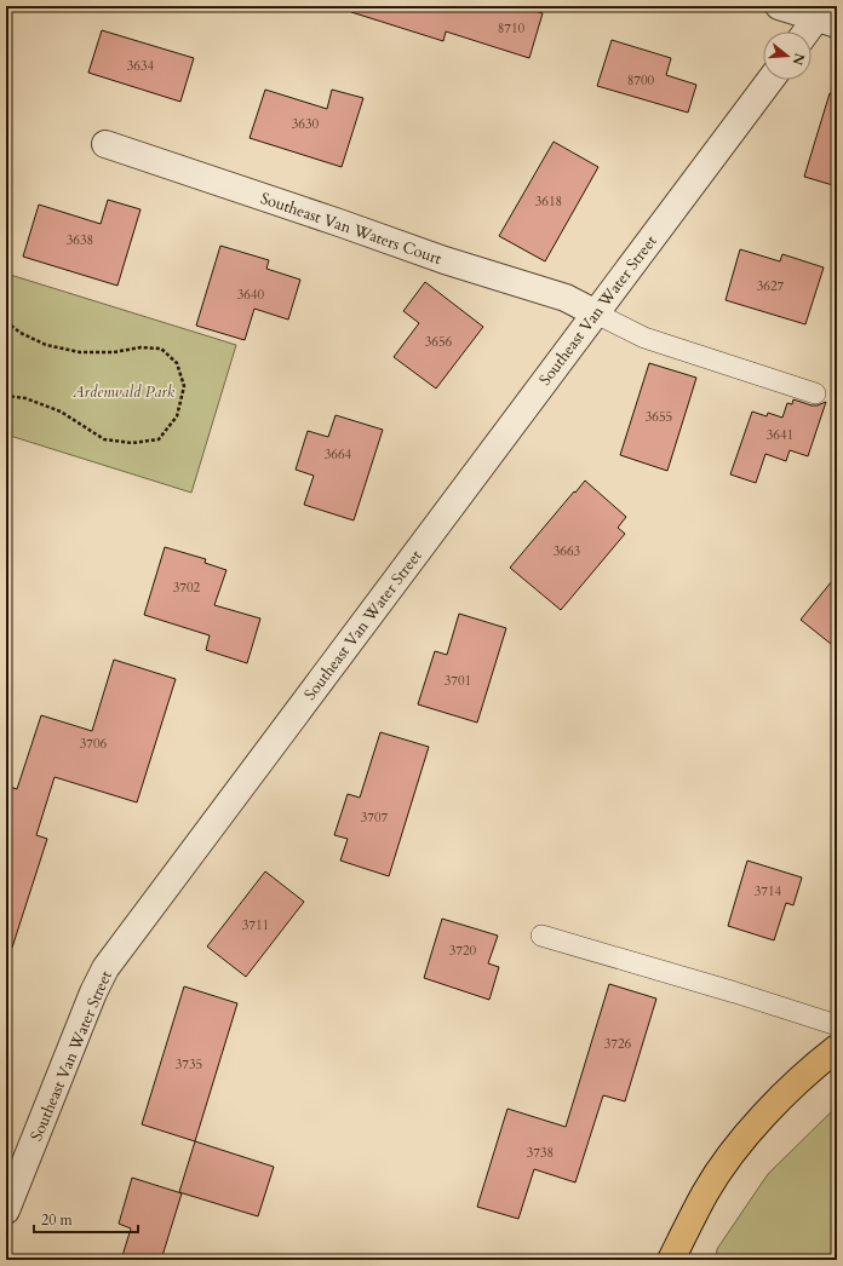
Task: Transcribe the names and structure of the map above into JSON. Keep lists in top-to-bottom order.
{
  "streets": {
    "street": ["Southeast Van Waters Court", "Southeast Van Water Street"]
  },
  "crossings": [
    ["Southeast Van Waters Court", "Southeast Van Water Street"]
  ],
  "parks": ["Ardenwald Park"],
  "house_numbers": [
    "8710",
    "3634",
    "8700",
    "3630",
    "3618",
    "3638",
    "3627",
    "3640",
    "3656",
    "3655",
    "3641",
    "3664",
    "3663",
    "3702",
    "3701",
    "3706",
    "3707",
    "3714",
    "3711",
    "3720",
    "3726",
    "3735",
    "3738"
  ],
  "scale_bar": "20 m",
  "north": "right"
}
